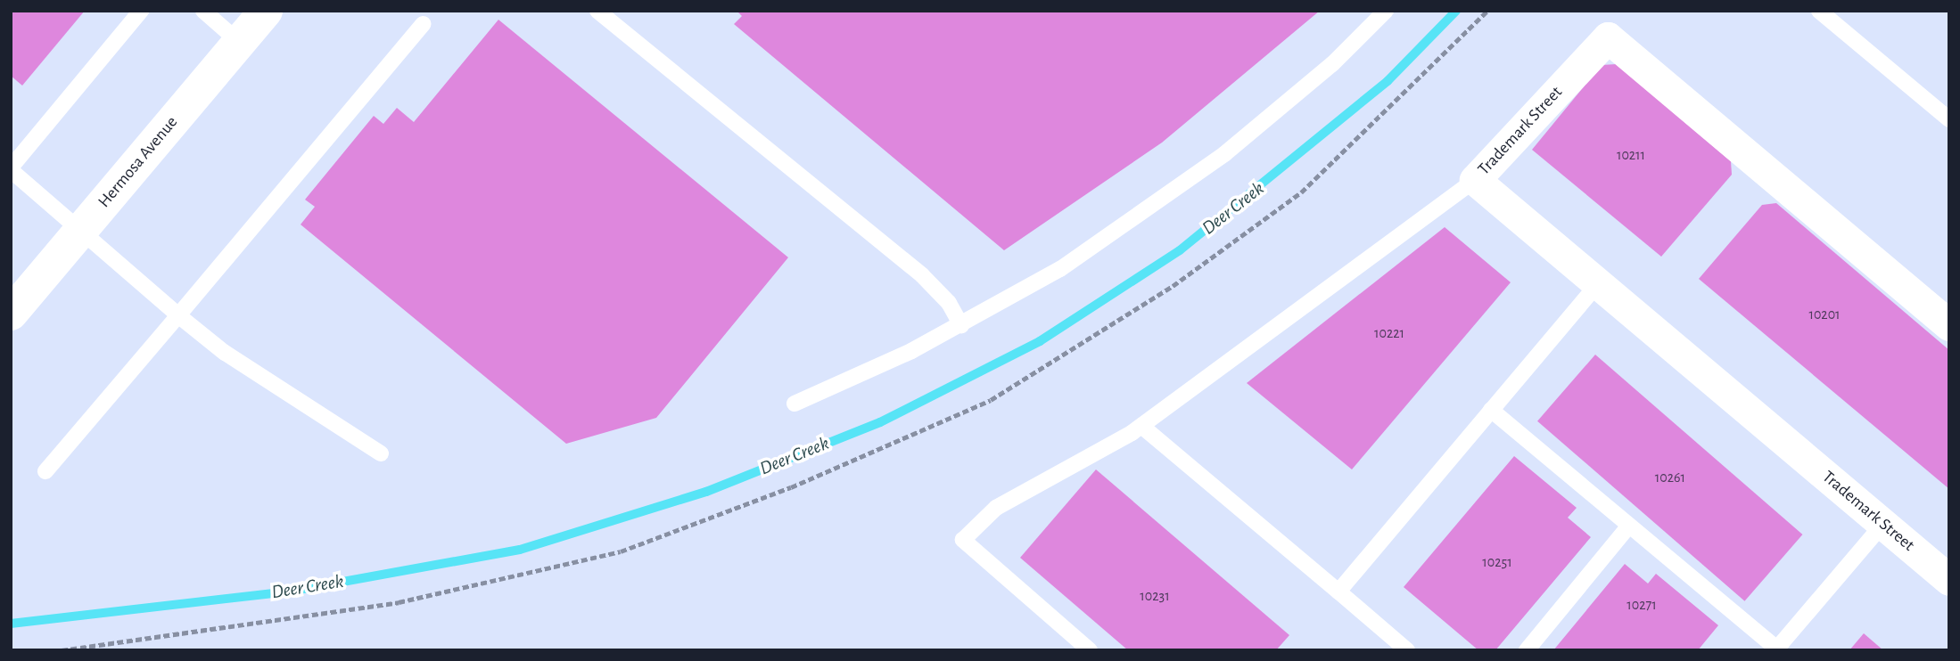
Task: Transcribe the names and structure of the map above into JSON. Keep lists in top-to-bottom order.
{
  "streets": {
    "street": ["Trademark Street", "Hermosa Avenue"]
  },
  "water": ["Deer Creek"],
  "house_numbers": [
    "10211",
    "10201",
    "10221",
    "10261",
    "10251",
    "10231",
    "10271"
  ]
}
